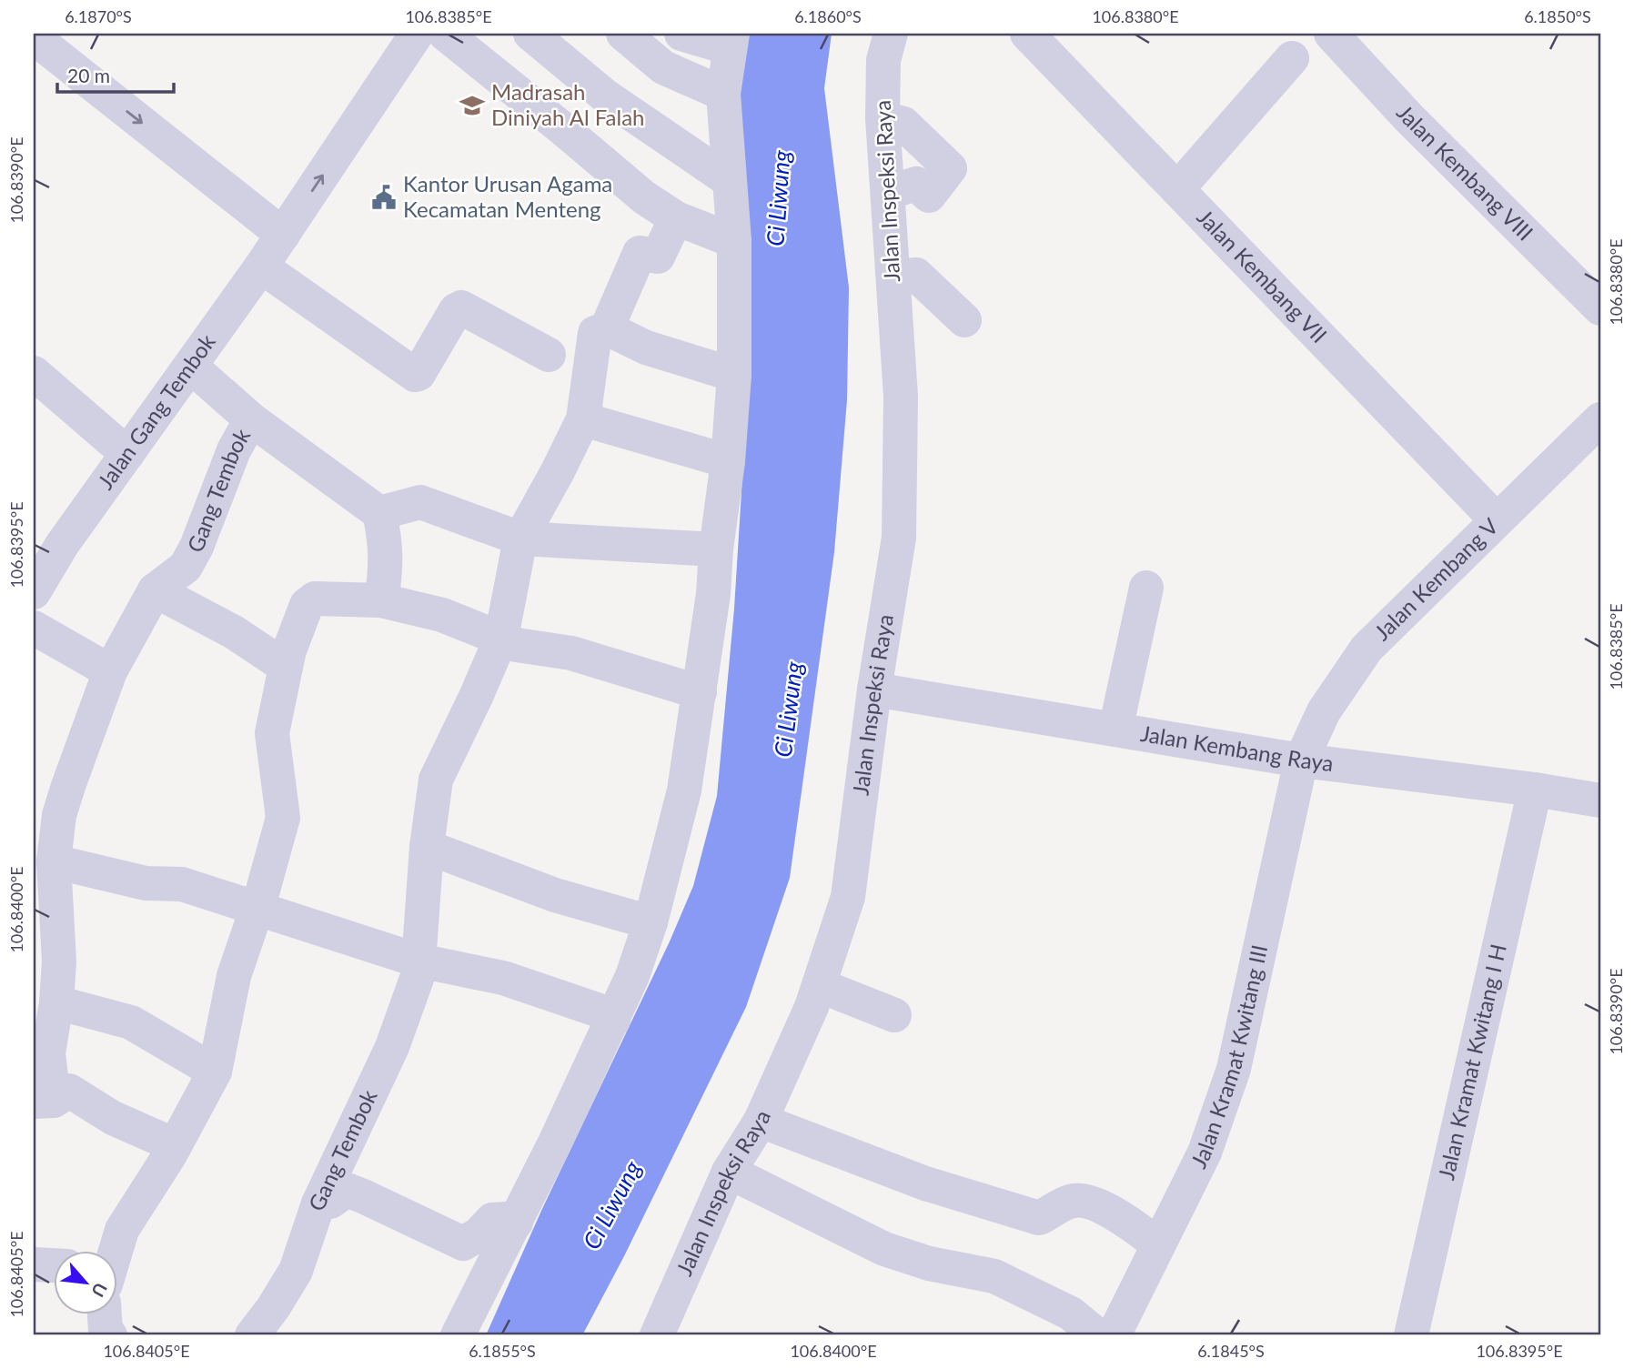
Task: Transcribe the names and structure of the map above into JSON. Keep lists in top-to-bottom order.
{
  "streets": {
    "street": [
      "Jalan Kembang VIII",
      "Jalan Inspeksi Raya",
      "Jalan Kembang VII",
      "Jalan Gang Tembok",
      "Gang Tembok",
      "Jalan Kembang V",
      "Jalan Kembang Raya",
      "Jalan Kramat Kwitang III",
      "Jalan Kramat Kwitang I H"
    ]
  },
  "crossings": [
    ["Jalan Inspeksi Raya", "Jalan Kembang Raya"],
    ["Jalan Kembang VII", "Jalan Kembang V"],
    ["Jalan Kembang V", "Jalan Kembang Raya"],
    ["Jalan Kembang V", "Jalan Kramat Kwitang III"],
    ["Jalan Kembang Raya", "Jalan Kramat Kwitang III"],
    ["Jalan Kembang Raya", "Jalan Kramat Kwitang I H"]
  ],
  "one_way": ["Jalan Gang Tembok"],
  "water": ["Ci Liwung"],
  "places": {
    "school or university": ["Madrasah Diniyah Al Falah"],
    "public building": ["Kantor Urusan Agama Kecamatan Menteng"]
  },
  "scale_bar": "20 m",
  "north": "bottom right",
  "coordinates": [
    "6.1870°S",
    "106.8385°E",
    "6.1860°S",
    "106.8380°E",
    "6.1850°S",
    "106.8390°E",
    "106.8395°E",
    "106.8400°E",
    "106.8405°E",
    "6.1855°S",
    "6.1845°S"
  ]
}
